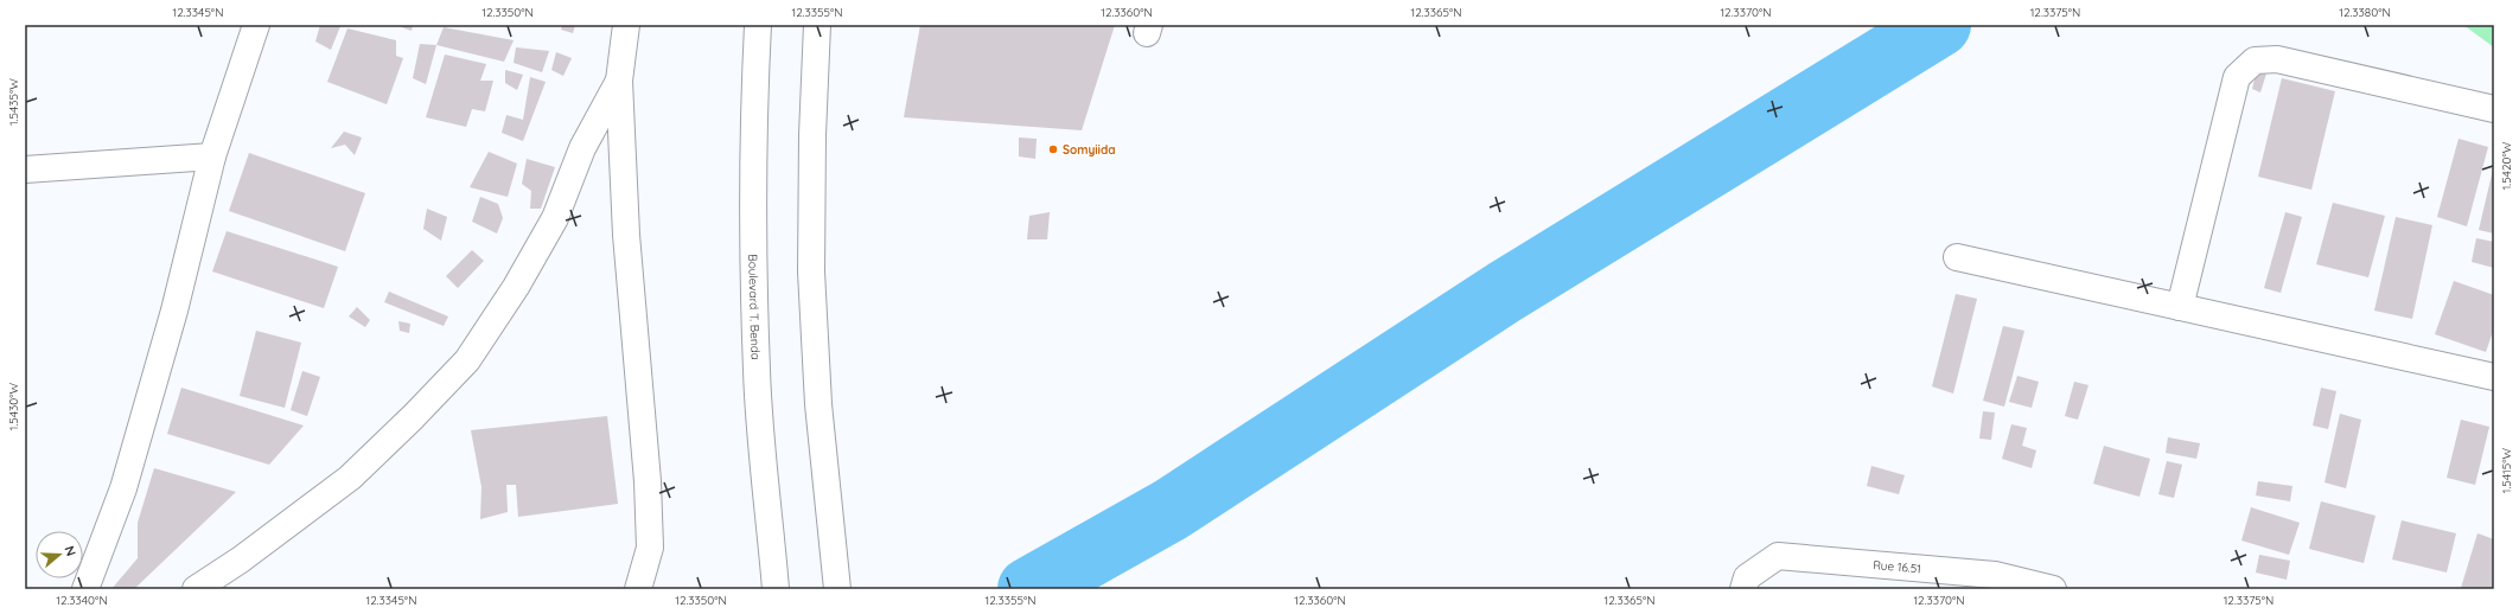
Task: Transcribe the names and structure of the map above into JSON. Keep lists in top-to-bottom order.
{
  "streets": {
    "main road": ["Boulevard T. Benda", "Rue 16.51"]
  },
  "places": ["Somyiida"],
  "north": "right",
  "coordinates": [
    "12.3345°N",
    "12.3350°N",
    "12.3355°N",
    "12.3360°N",
    "12.3365°N",
    "12.3370°N",
    "12.3375°N",
    "12.3380°N",
    "1.5435°W",
    "1.5420°W",
    "1.5430°W",
    "1.5415°W",
    "12.3340°N"
  ]
}
